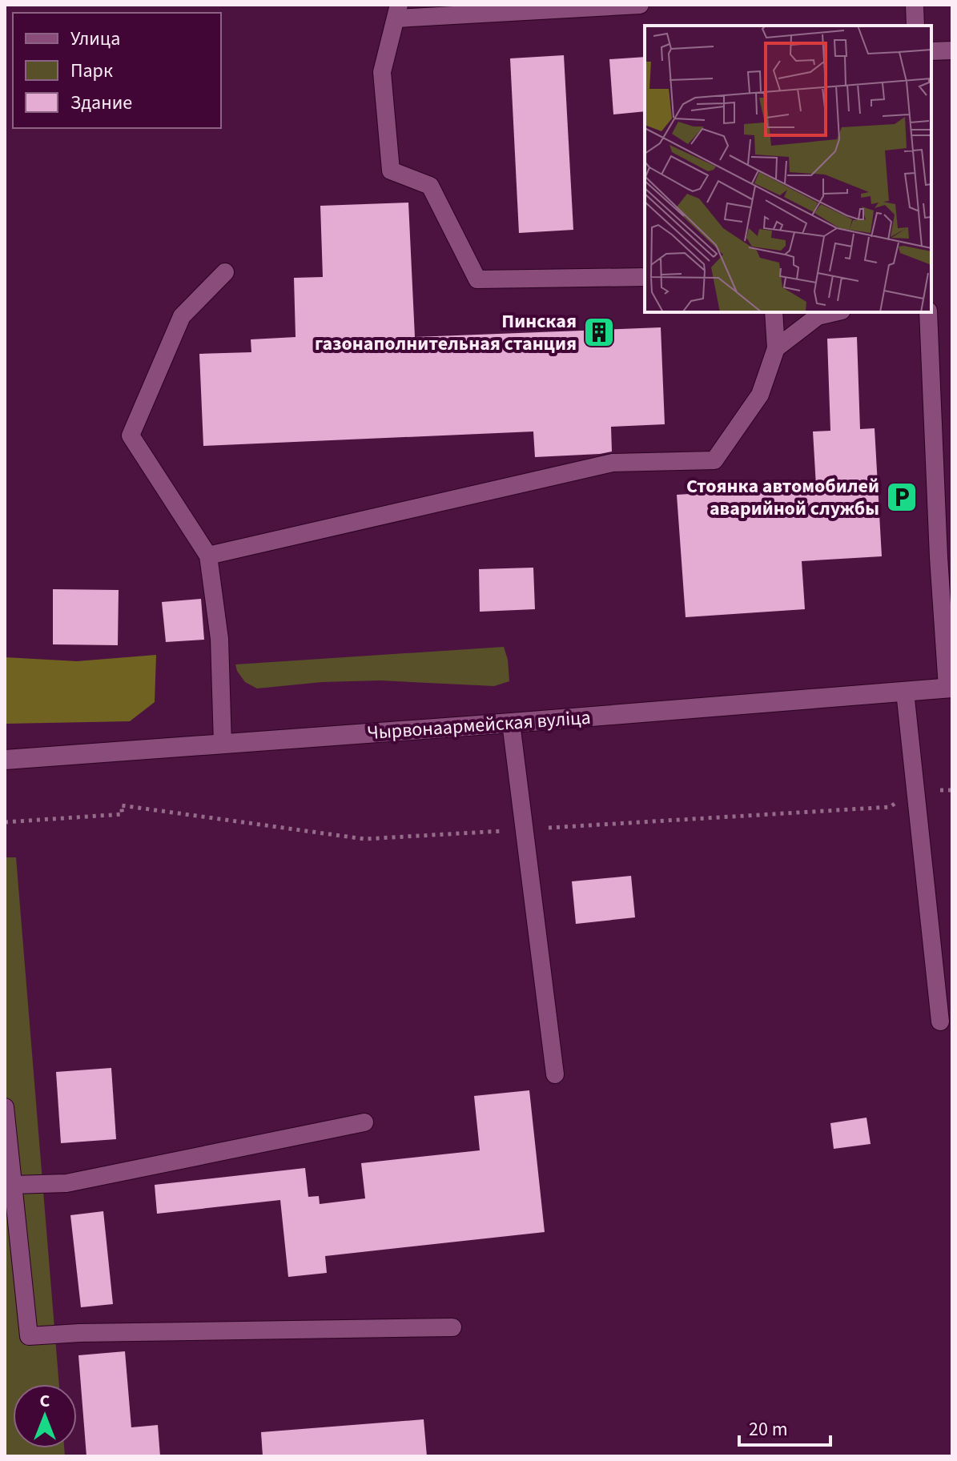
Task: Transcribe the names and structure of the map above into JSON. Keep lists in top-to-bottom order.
{
  "streets": {
    "street": ["Чырвонаармейская вуліца"]
  },
  "places": {
    "building": ["Пинская газонаполнительная станция"],
    "parking": ["Стоянка автомобилей аварийной службы"]
  },
  "legend": ["Улица", "Парк", "Здание"],
  "scale_bar": "20 m",
  "north": "top"
}
